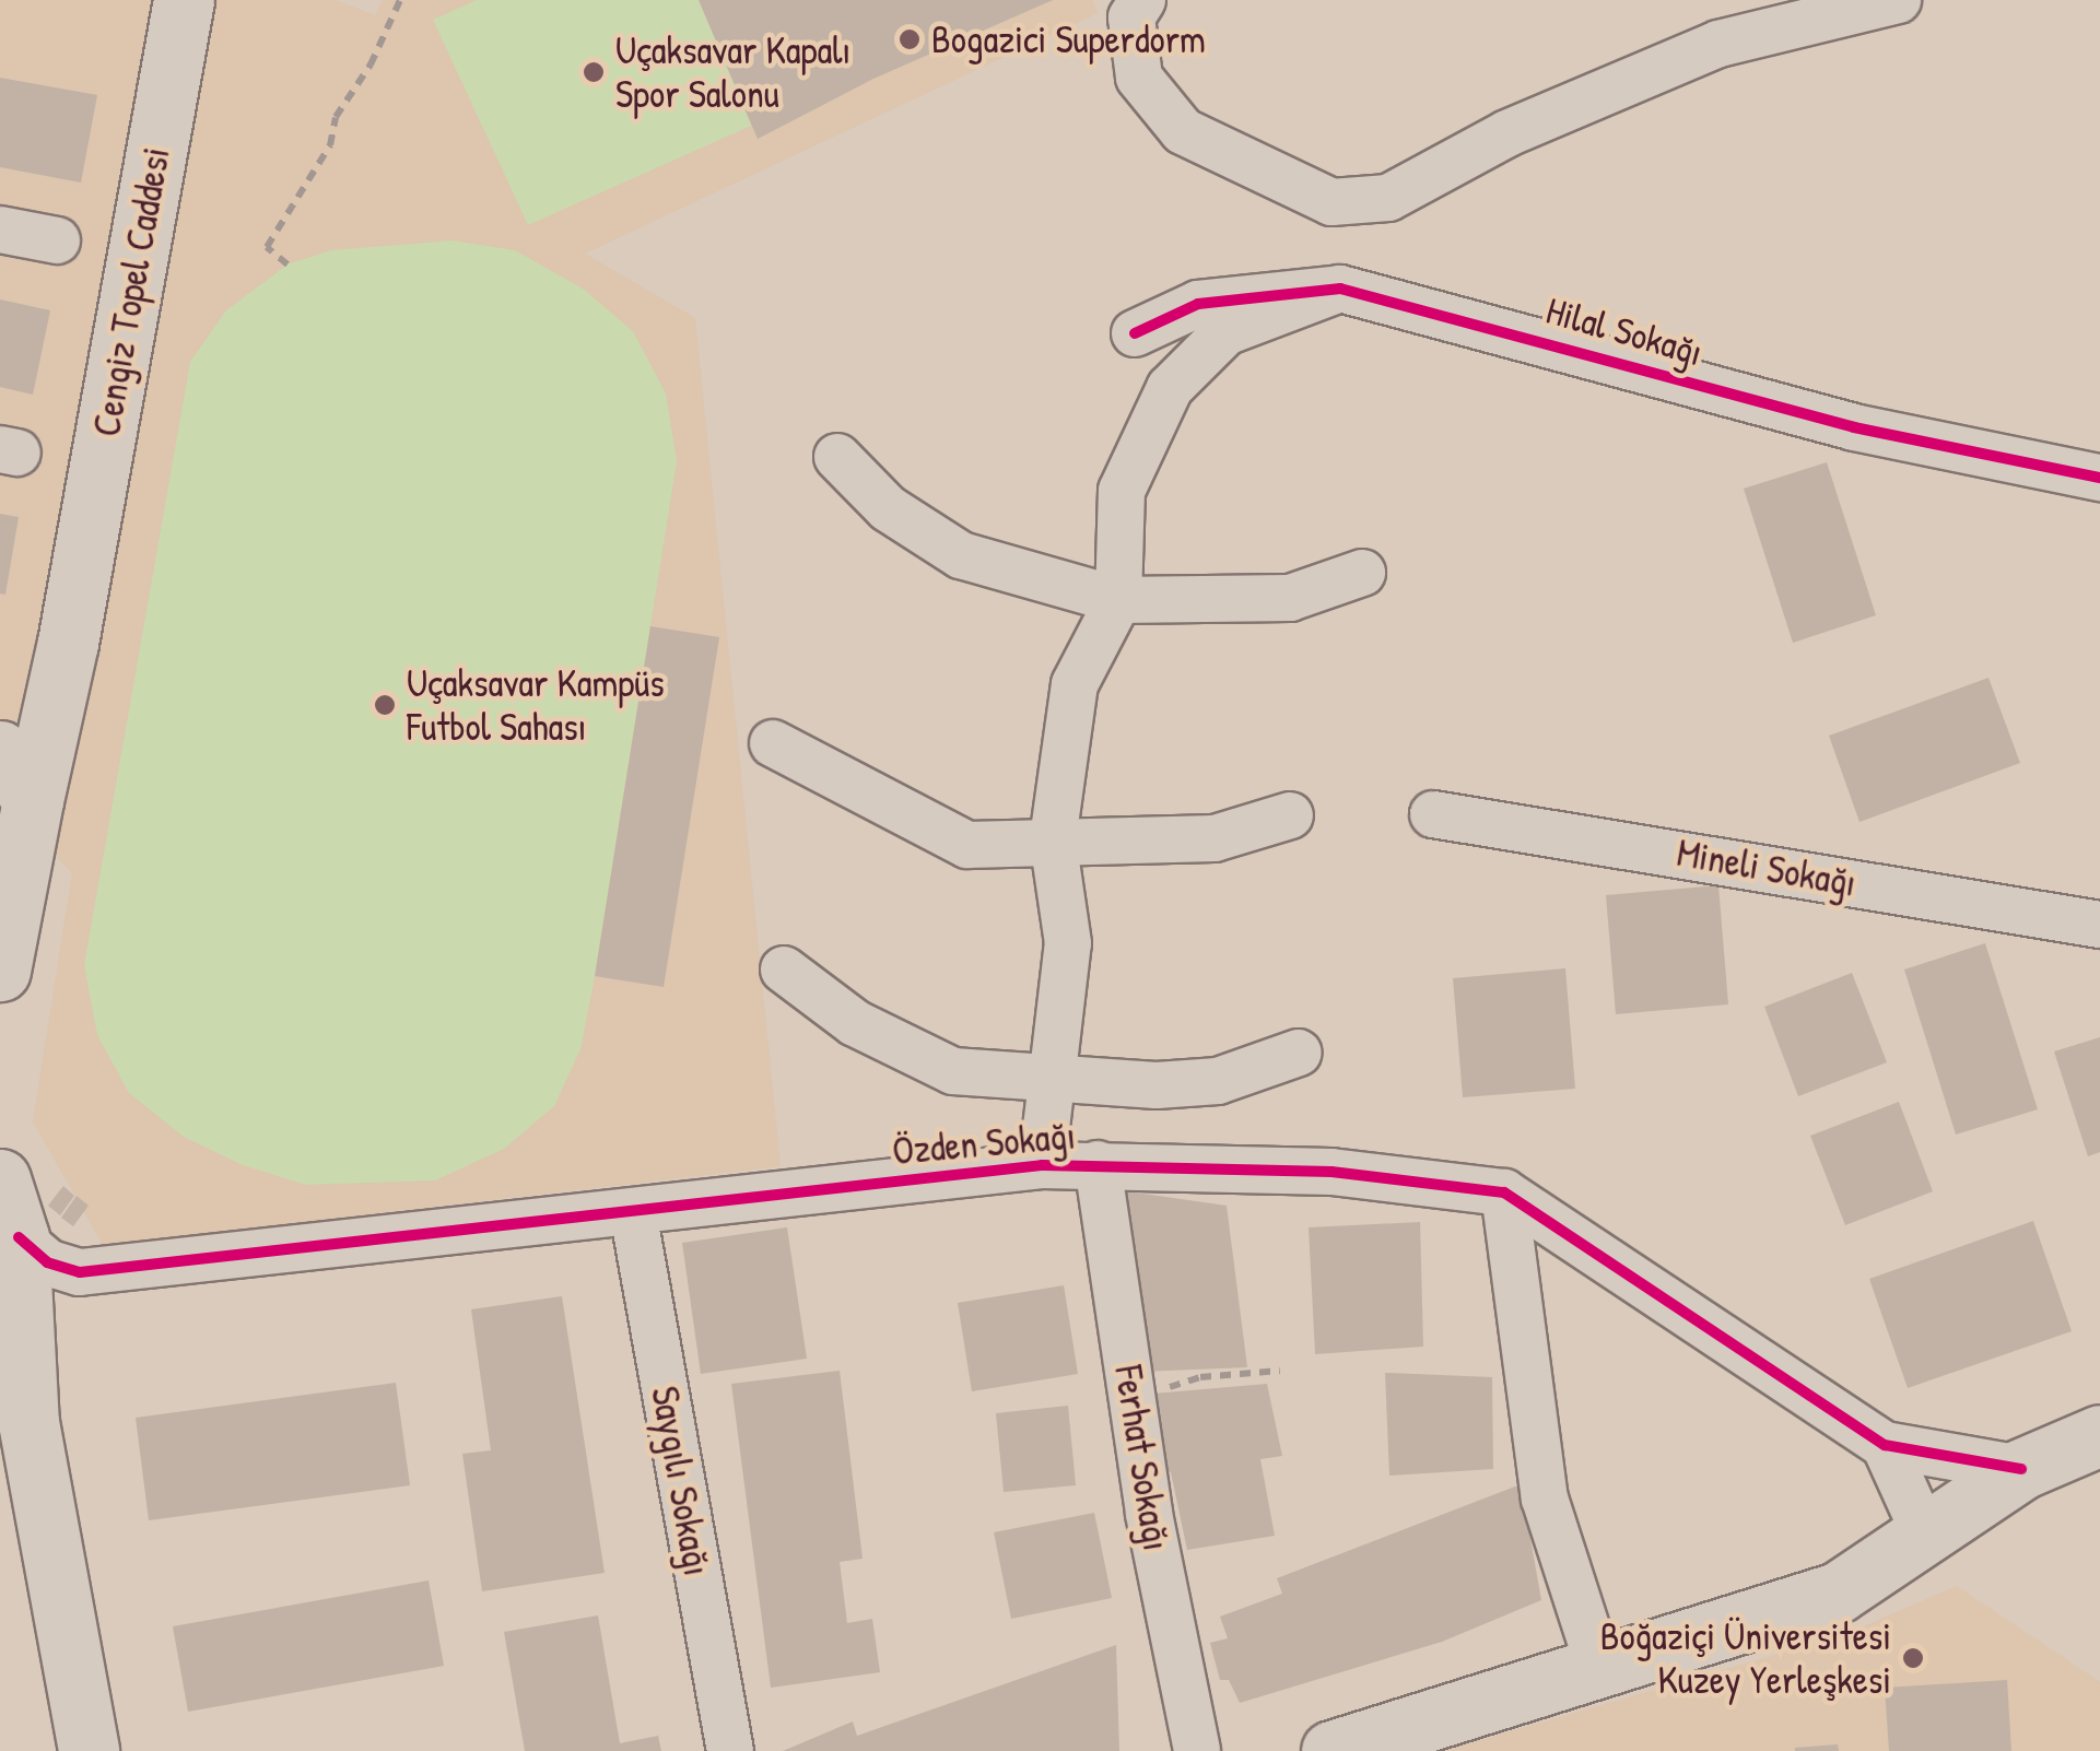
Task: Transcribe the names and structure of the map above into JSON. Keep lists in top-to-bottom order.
{
  "streets": {
    "main road": ["Cengiz Topel Caddesi"],
    "street": [
      "Hilal Sokağı",
      "Mineli Sokağı",
      "Özden Sokağı",
      "Ferhat Sokağı",
      "Saygılı Sokağı"
    ]
  },
  "crossings": [
    ["Özden Sokağı", "Ferhat Sokağı"],
    ["Özden Sokağı", "Saygılı Sokağı"]
  ],
  "places": [
    "Bogazici Superdorm",
    "Uçaksavar Kapalı Spor Salonu",
    "Uçaksavar Kampüs Futbol Sahası",
    "Boğaziçi Üniversitesi Kuzey Yerleşkesi"
  ]
}
